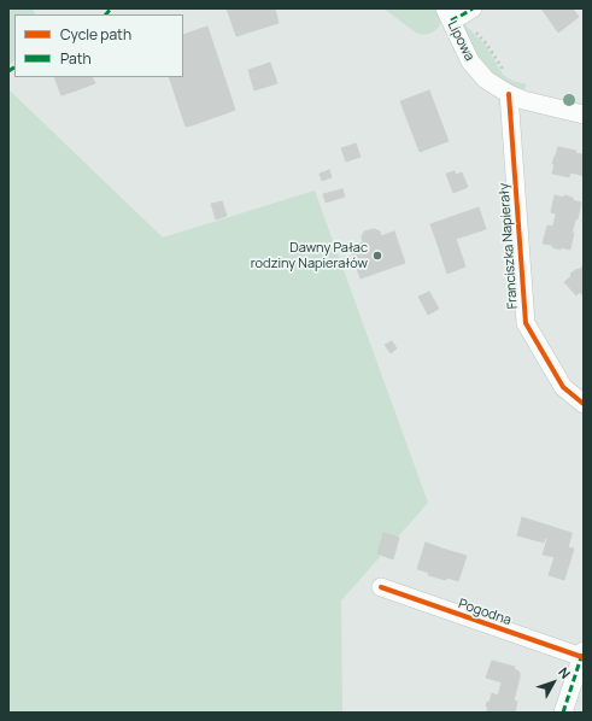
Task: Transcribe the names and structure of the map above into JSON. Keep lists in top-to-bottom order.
{
  "streets": {
    "street": ["Lipowa", "Franciszka Napierały", "Pogodna"]
  },
  "crossings": [
    ["Lipowa", "Franciszka Napierały"]
  ],
  "places": ["Dawny Pałac rodziny Napierałów"],
  "legend": ["Cycle path", "Path"],
  "north": "top right"
}
